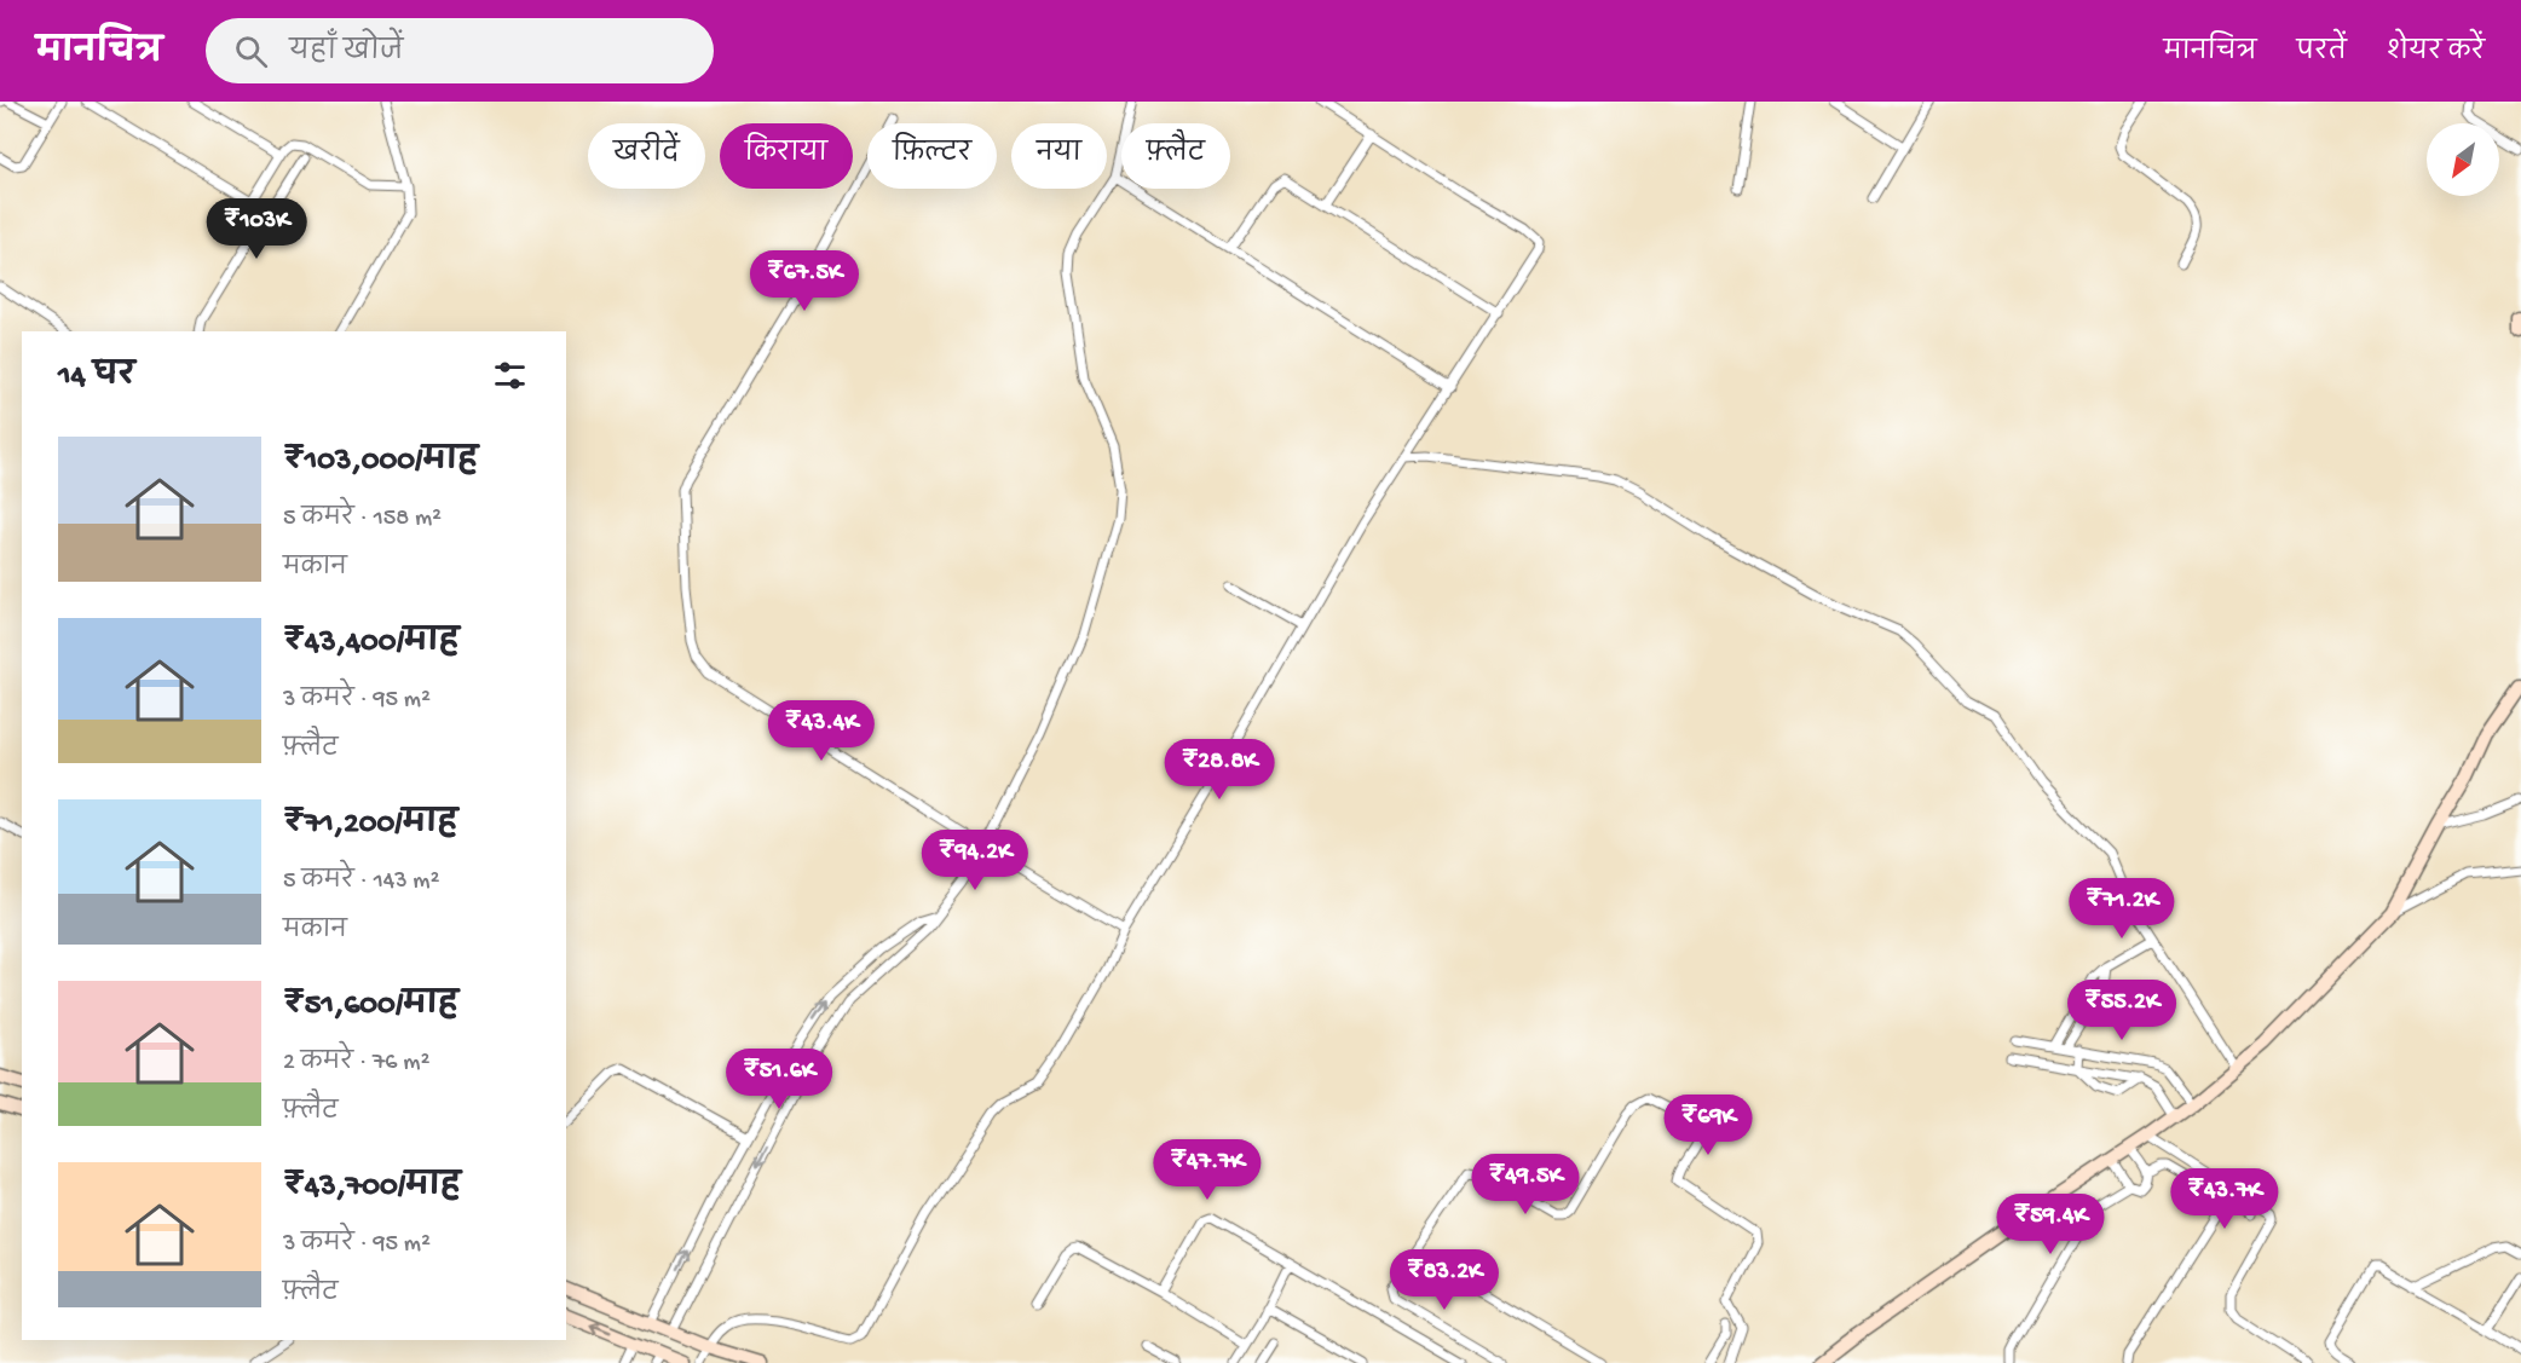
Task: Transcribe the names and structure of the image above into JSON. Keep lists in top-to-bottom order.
{
  "north": "bottom left",
  "page": {
    "header": "मानचित्र",
    "search": "यहाँ खोजें",
    "nav": ["मानचित्र", "परतें", "शेयर करें"],
    "chip": [
      "खरीदें",
      "किराया",
      "फ़िल्टर",
      "नया",
      "फ़्लैट"
    ],
    "price": [
      "₹103K",
      "₹67.5K",
      "₹43.4K",
      "₹28.8K",
      "₹94.2K",
      "₹71.2K",
      "₹55.2K",
      "₹51.6K",
      "₹69K",
      "₹47.7K",
      "₹49.5K",
      "₹43.7K",
      "₹59.4K",
      "₹83.2K"
    ],
    "heading": "14 घर",
    "list": [
      {
        "name": "₹103,000/माह",
        "note": "5 कमरे · 158 m² · मकान"
      },
      {
        "name": "₹43,400/माह",
        "note": "3 कमरे · 95 m² · फ़्लैट"
      },
      {
        "name": "₹71,200/माह",
        "note": "5 कमरे · 143 m² · मकान"
      },
      {
        "name": "₹51,600/माह",
        "note": "2 कमरे · 76 m² · फ़्लैट"
      },
      {
        "name": "₹43,700/माह",
        "note": "3 कमरे · 95 m² · फ़्लैट"
      }
    ]
  }
}
